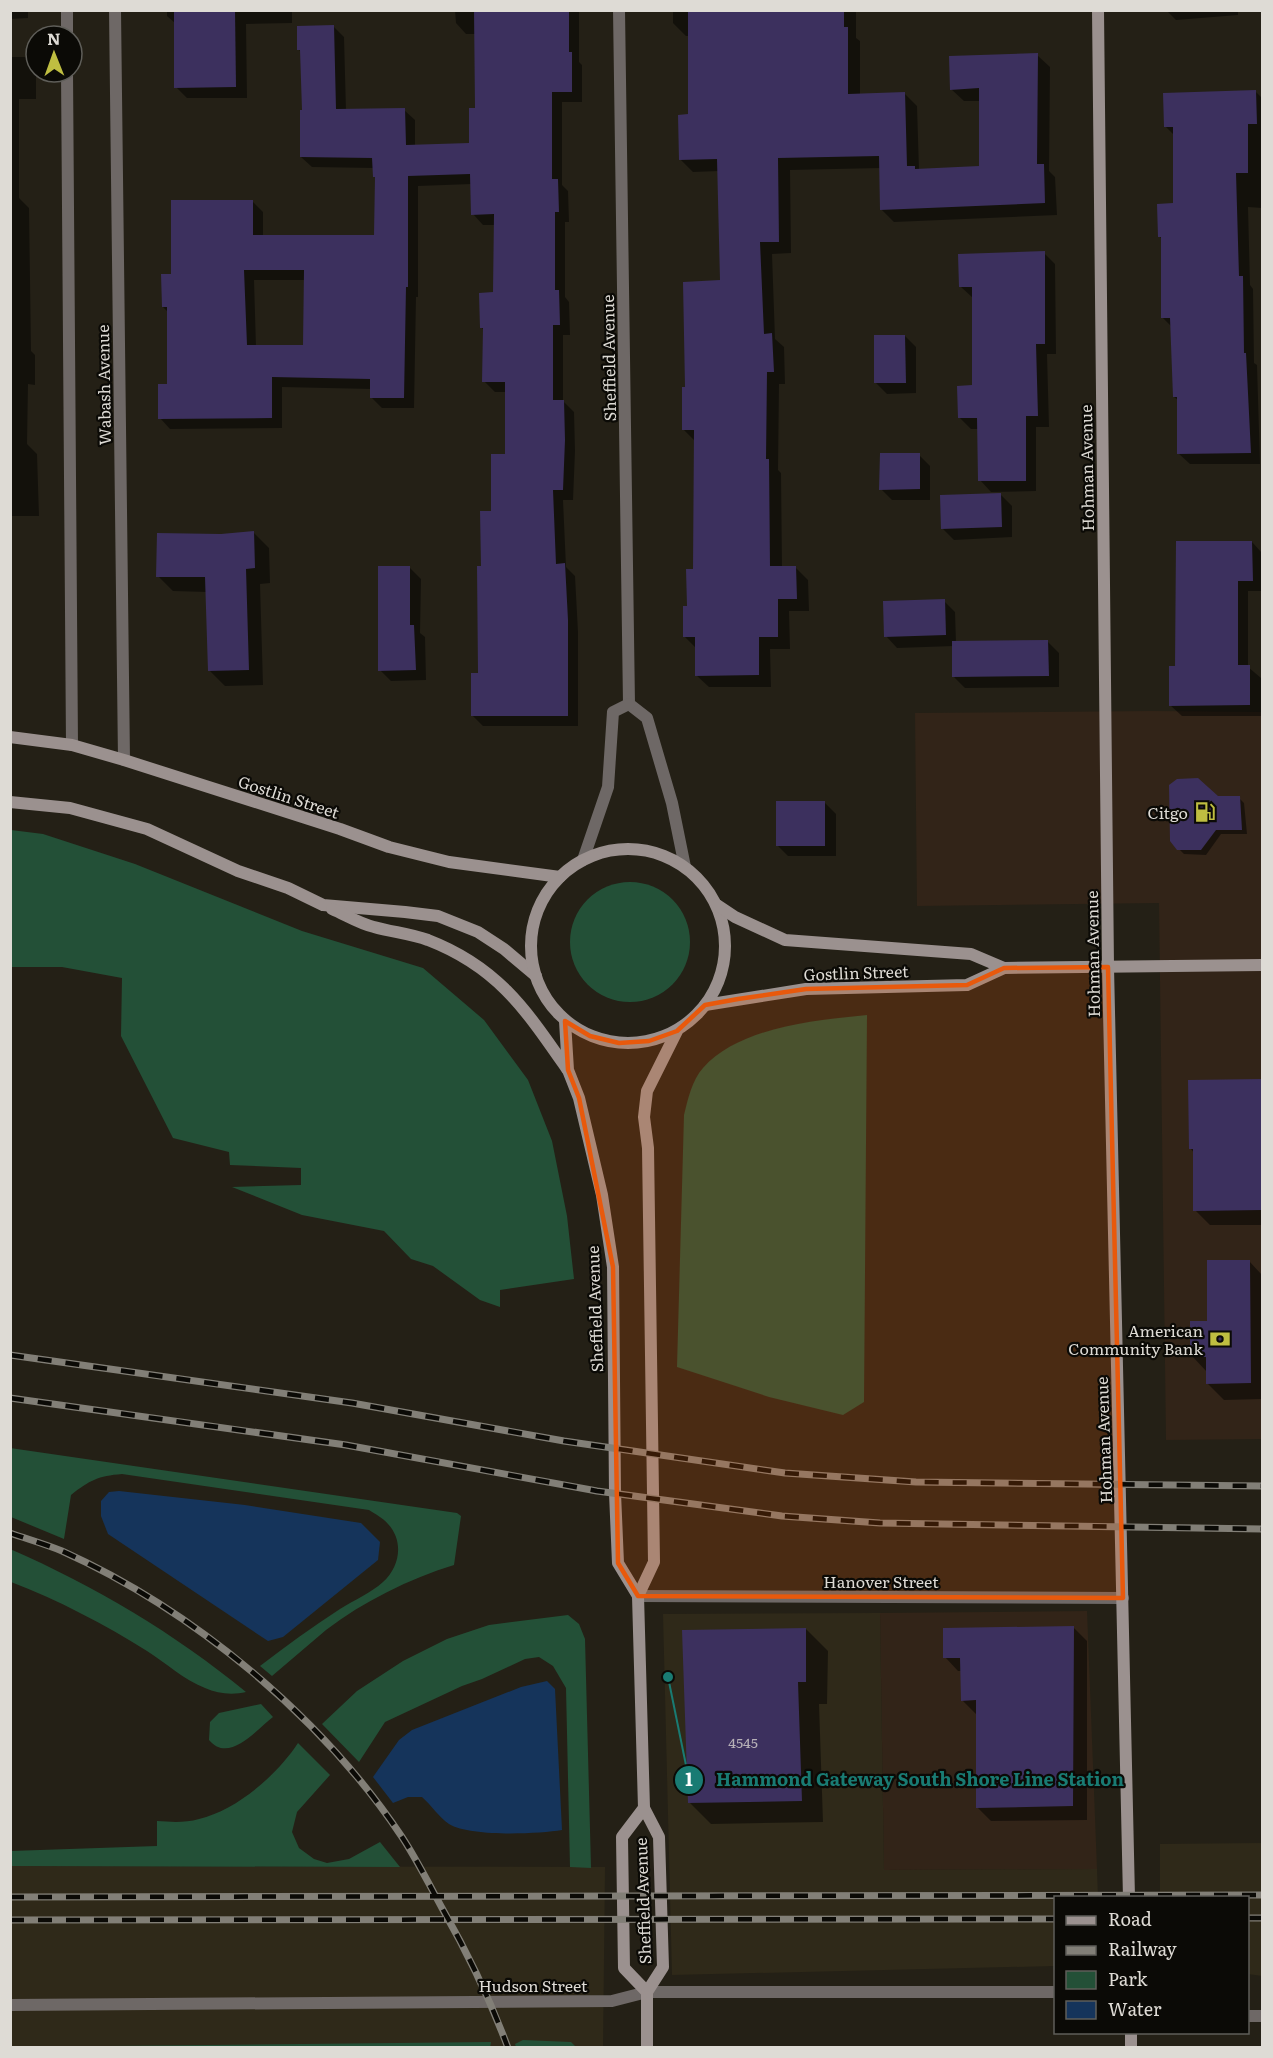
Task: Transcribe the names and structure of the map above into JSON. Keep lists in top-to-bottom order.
{
  "streets": {
    "main road": ["Sheffield Avenue", "Hohman Avenue", "Gostlin Street"],
    "street": ["Wabash Avenue", "Hanover Street", "Hudson Street"]
  },
  "crossings": [
    ["Sheffield Avenue", "Gostlin Street"],
    ["Sheffield Avenue", "Hanover Street"],
    ["Sheffield Avenue", "Hudson Street"],
    ["Wabash Avenue", "Gostlin Street"],
    ["Hohman Avenue", "Gostlin Street"],
    ["Hohman Avenue", "Hanover Street"]
  ],
  "places": {
    "fuel station": ["Citgo"],
    "bank": ["American Community Bank"],
    "other": ["Hammond Gateway South Shore Line Station"]
  },
  "house_numbers": ["4545"],
  "legend": [
    "Road",
    "Railway",
    "Park",
    "Water"
  ],
  "north": "top"
}
